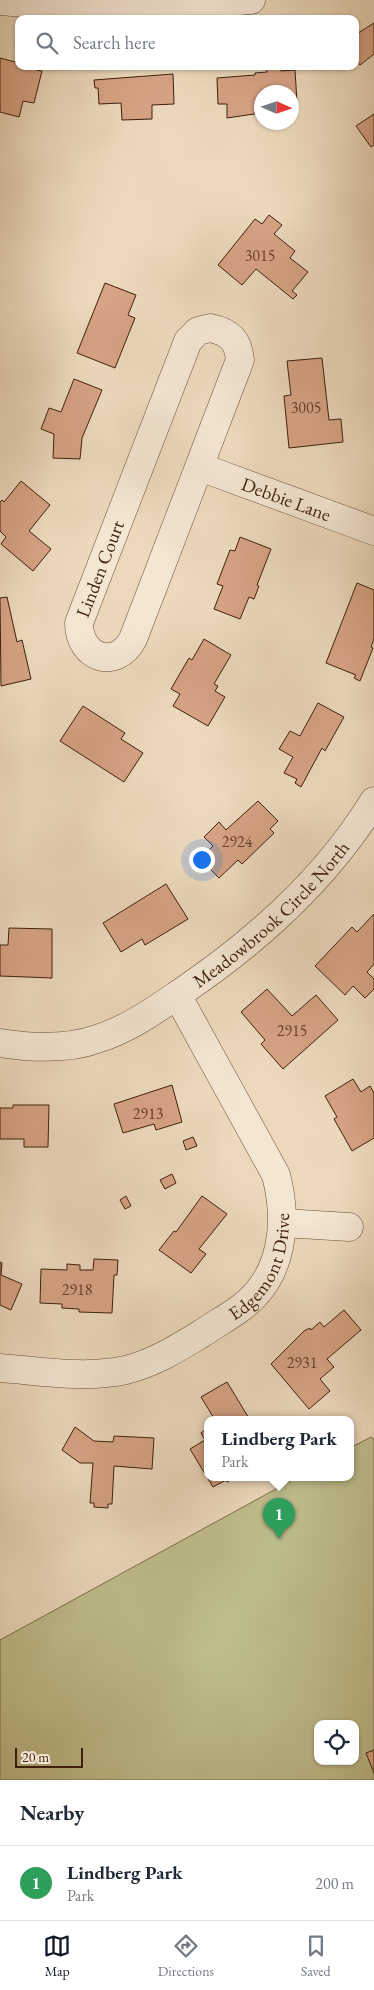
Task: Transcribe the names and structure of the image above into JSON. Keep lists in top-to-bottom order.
{
  "streets": {
    "street": [
      "Debbie Lane",
      "Linden Court",
      "Meadowbrook Circle North",
      "Edgemont Drive"
    ]
  },
  "crossings": [
    ["Debbie Lane", "Linden Court"],
    ["Meadowbrook Circle North", "Edgemont Drive"]
  ],
  "house_numbers": [
    "3015",
    "3005",
    "2924",
    "2915",
    "2913",
    "2918",
    "2931"
  ],
  "scale_bar": "20 m",
  "north": "right",
  "page": {
    "search": "Search here",
    "popup": ["Lindberg Park", "Park"],
    "pins": "1",
    "scale": "20 m",
    "heading": "Nearby",
    "list": [
      {
        "mark": "1",
        "name": "Lindberg Park",
        "note": "Park",
        "value": "200 m"
      }
    ],
    "nav": ["Map", "Directions", "Saved"]
  }
}
